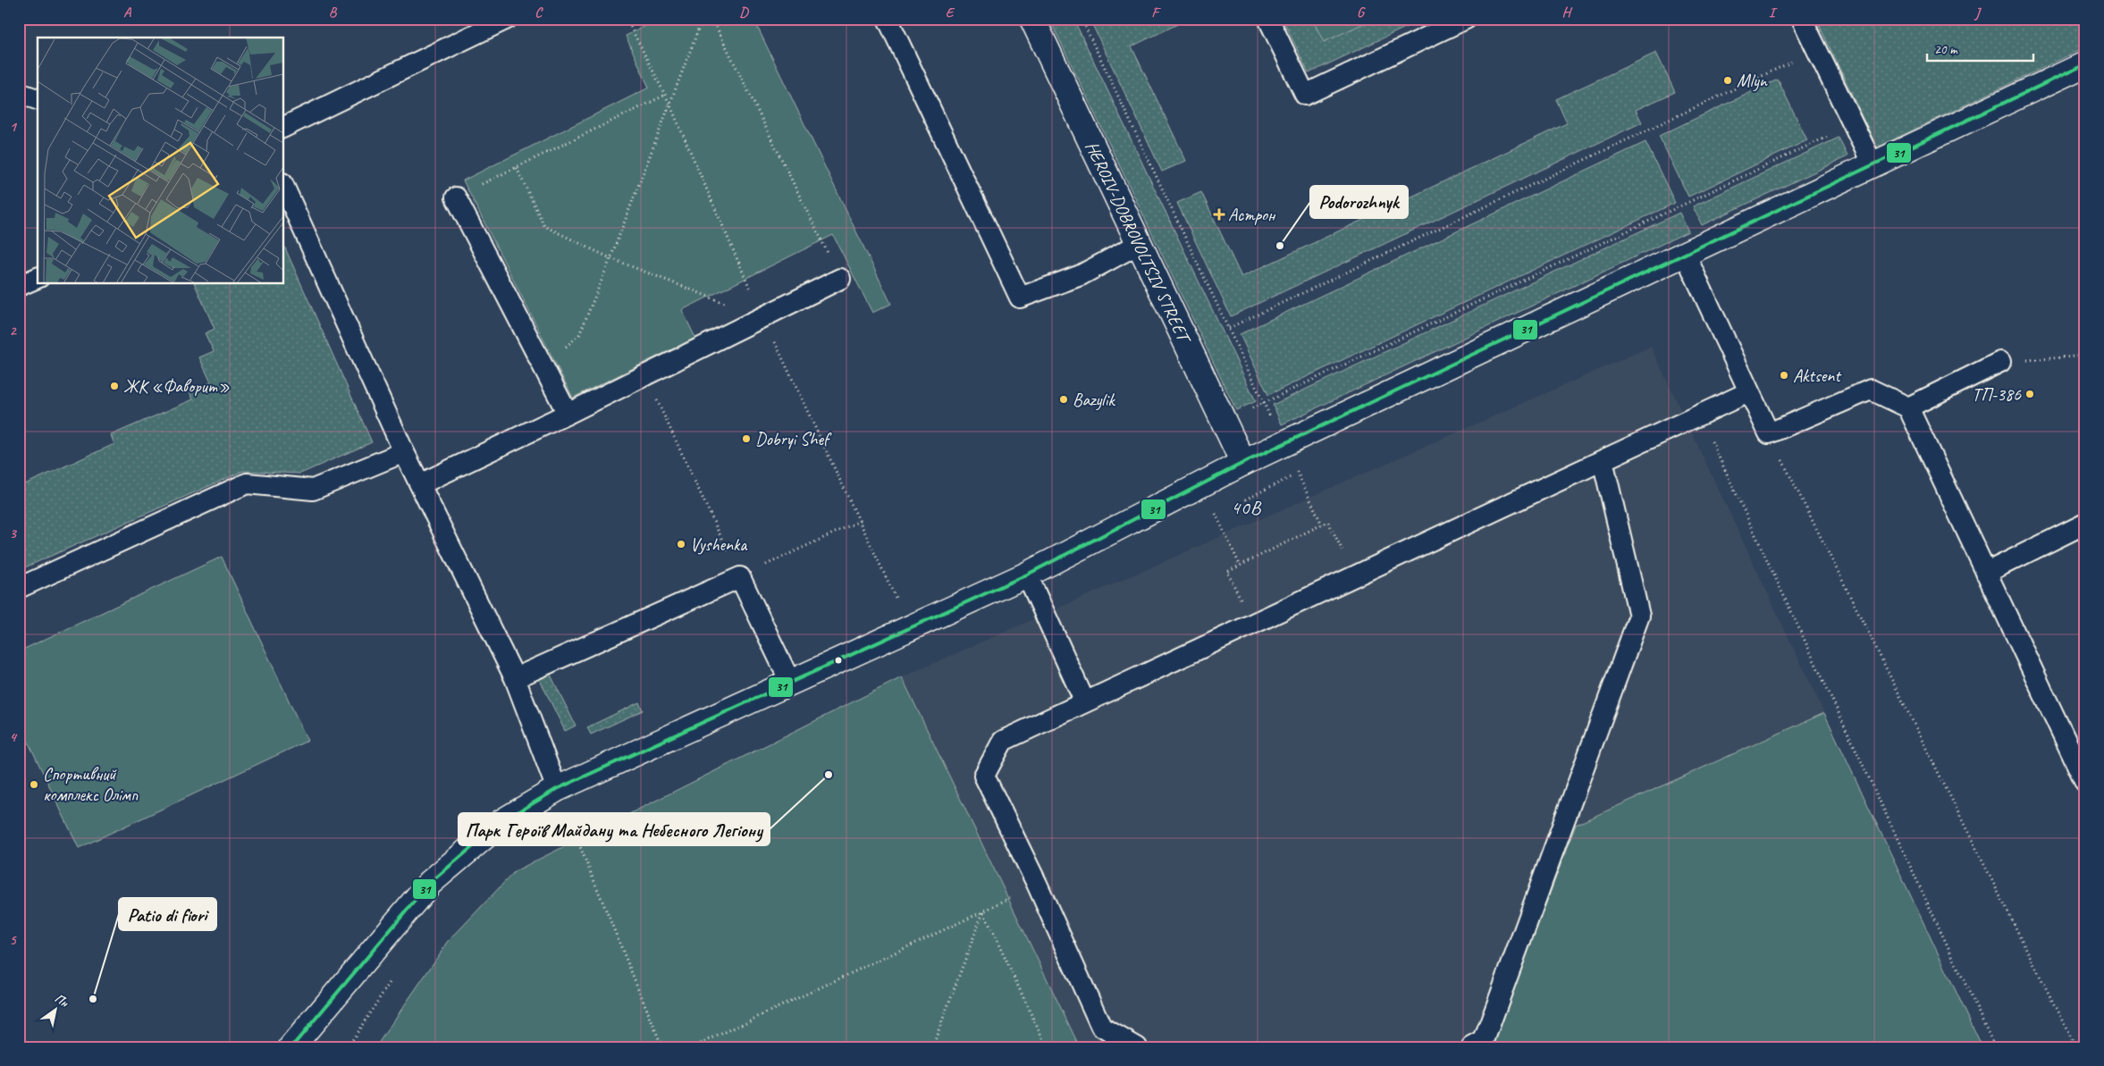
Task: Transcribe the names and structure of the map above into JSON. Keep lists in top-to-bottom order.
{
  "streets": {
    "street": ["HEROIV-DOBROVOLTSIV STREET"]
  },
  "districts": ["40B"],
  "places": {
    "other": [
      "Mlyn",
      "Podorozhnyk",
      "Aktsent",
      "ЖК «Фаворит»",
      "ТП-386",
      "Bazylik",
      "Dobryi Shef",
      "Vyshenka",
      "Парк Героїв Майдану та Небесного Легіону",
      "Спортивний комплекс Олімп",
      "Patio di fiori"
    ],
    "health": ["Астрон"]
  },
  "lines": ["transit line 31"],
  "scale_bar": "20 m",
  "north": "top right",
  "grid": {
    "columns": [
      "A",
      "B",
      "C",
      "D",
      "E",
      "F",
      "G",
      "H",
      "I",
      "J"
    ],
    "rows": [
      "1",
      "2",
      "3",
      "4",
      "5"
    ]
  }
}
